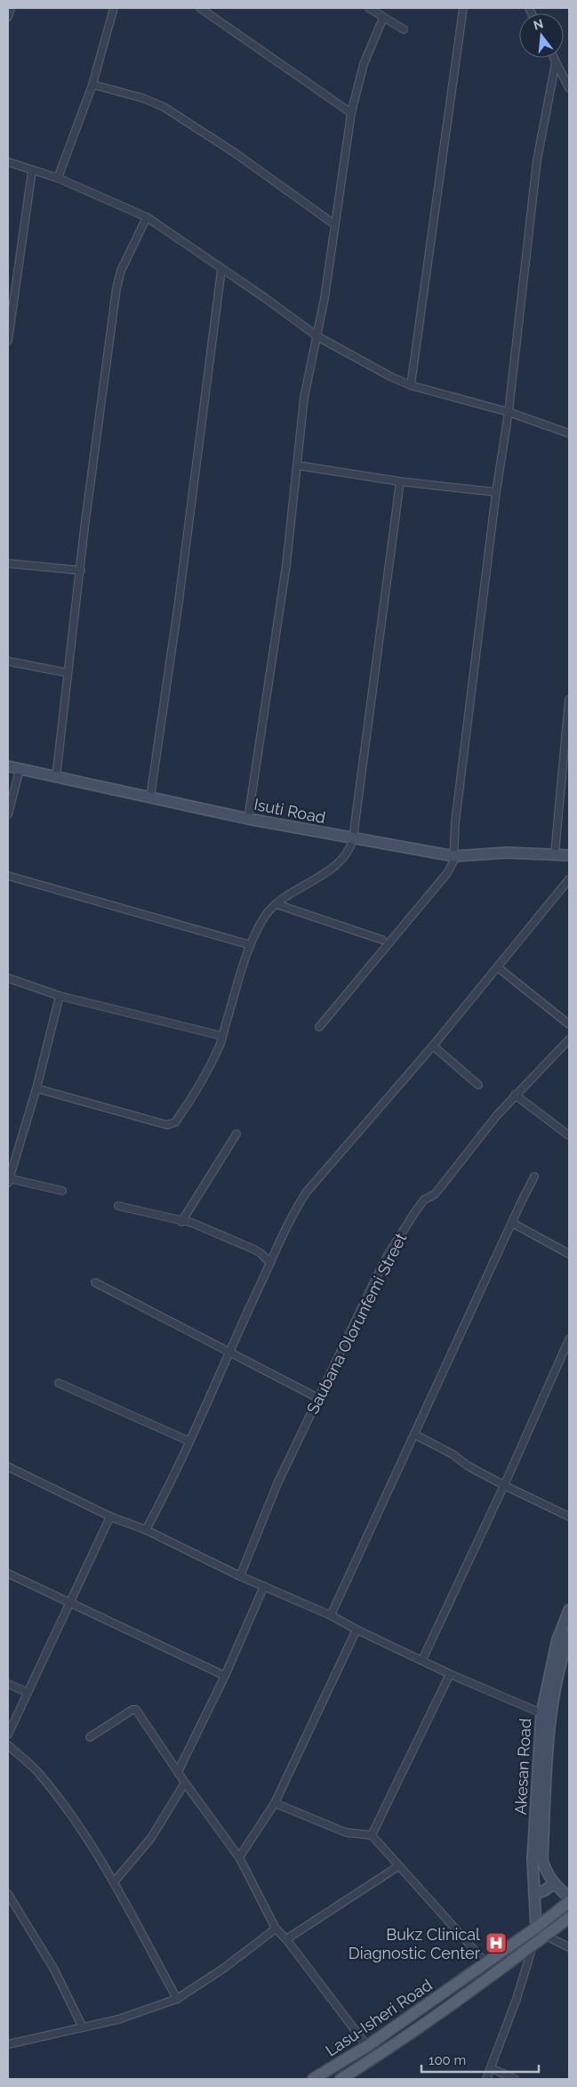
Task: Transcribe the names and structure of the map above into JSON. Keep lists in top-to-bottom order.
{
  "streets": {
    "main road": ["Lasu-Isheri Road"],
    "street": ["Isuti Road", "Saubana Olorunfemi Street", "Akesan Road"]
  },
  "crossings": [
    ["Akesan Road", "Lasu-Isheri Road"]
  ],
  "places": {
    "hospital": ["Bukz Clinical Diagnostic Center"]
  },
  "scale_bar": "100 m",
  "north": "top"
}
